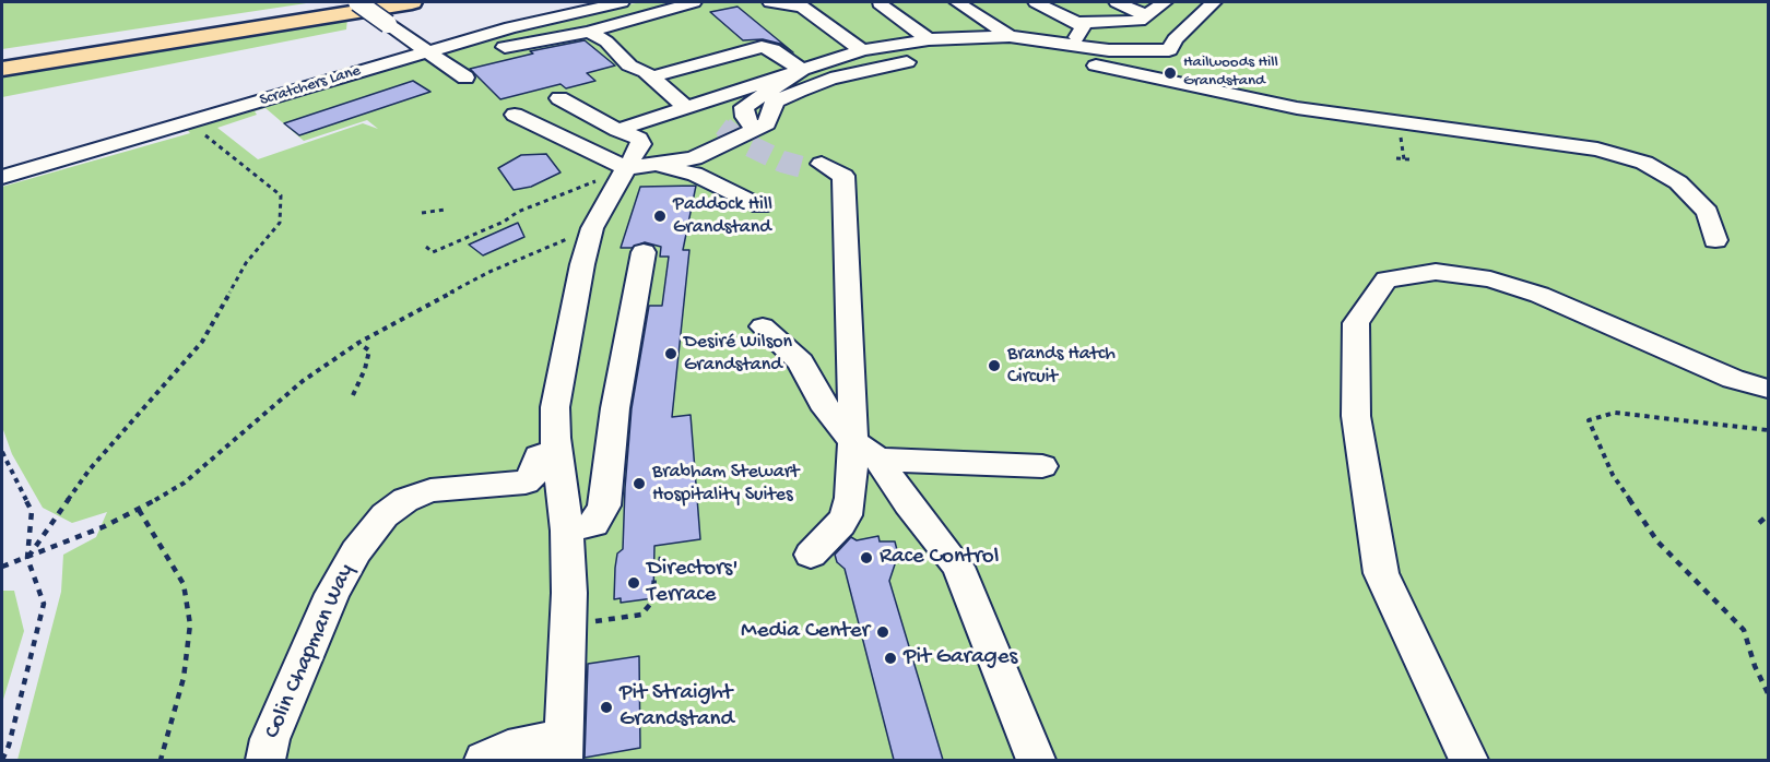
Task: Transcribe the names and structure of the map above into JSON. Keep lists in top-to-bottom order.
{
  "streets": {
    "street": ["Scratchers Lane", "Colin Chapman Way"]
  },
  "places": [
    "Hailwoods Hill Grandstand",
    "Paddock Hill Grandstand",
    "Desiré Wilson Grandstand",
    "Brands Hatch Circuit",
    "Brabham Stewart Hospitality Suites",
    "Race Control",
    "Directors' Terrace",
    "Media Center",
    "Pit Garages",
    "Pit Straight Grandstand"
  ]
}
